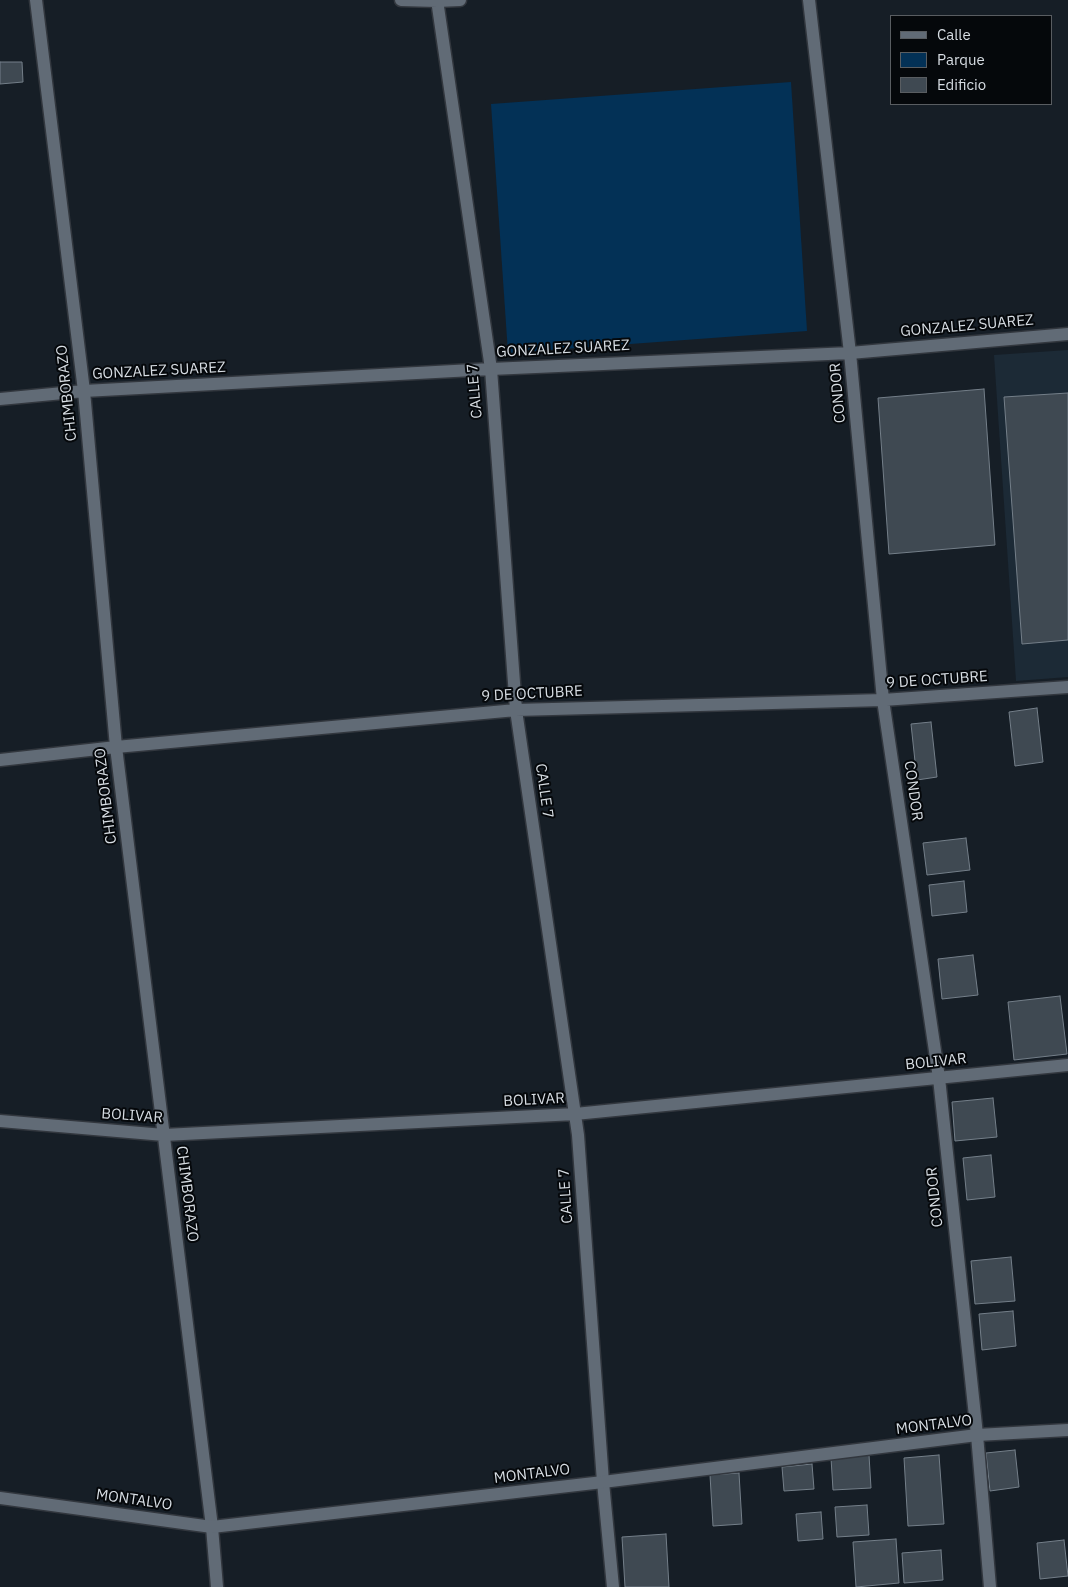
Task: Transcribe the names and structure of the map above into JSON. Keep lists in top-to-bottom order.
{
  "streets": {
    "street": [
      "GONZALEZ SUAREZ",
      "CALLE 7",
      "CHIMBORAZO",
      "CONDOR",
      "9 DE OCTUBRE",
      "BOLIVAR",
      "MONTALVO"
    ]
  },
  "crossings": [
    ["GONZALEZ SUAREZ", "CALLE 7"],
    ["GONZALEZ SUAREZ", "CHIMBORAZO"],
    ["GONZALEZ SUAREZ", "CONDOR"],
    ["CALLE 7", "9 DE OCTUBRE"],
    ["CALLE 7", "BOLIVAR"],
    ["CALLE 7", "MONTALVO"],
    ["CHIMBORAZO", "9 DE OCTUBRE"],
    ["CHIMBORAZO", "BOLIVAR"],
    ["CHIMBORAZO", "MONTALVO"],
    ["CONDOR", "9 DE OCTUBRE"],
    ["CONDOR", "BOLIVAR"],
    ["CONDOR", "MONTALVO"]
  ],
  "legend": ["Calle", "Parque", "Edificio"]
}
